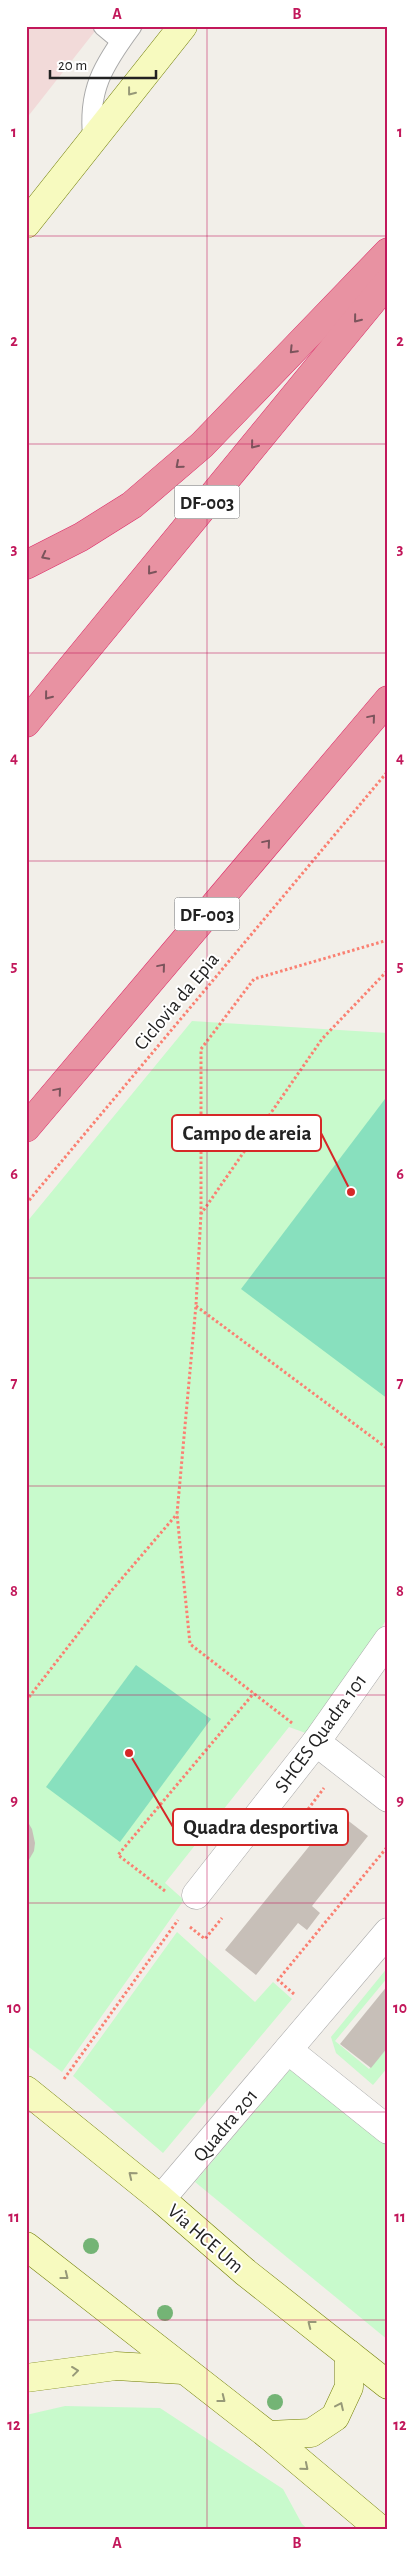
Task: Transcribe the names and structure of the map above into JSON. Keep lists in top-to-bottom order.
{
  "streets": {
    "highway": ["DF-003"],
    "main road": ["Via HCE Um"],
    "street": ["SHCES Quadra 101", "Quadra 201"],
    "path": ["Ciclovia da Epia"]
  },
  "crossings": [
    ["Quadra 201", "Via HCE Um"]
  ],
  "places": ["Campo de areia", "Quadra desportiva"],
  "scale_bar": "20 m",
  "grid": {
    "columns": ["A", "B"],
    "rows": [
      "1",
      "2",
      "3",
      "4",
      "5",
      "6",
      "7",
      "8",
      "9",
      "10",
      "11",
      "12"
    ]
  }
}
